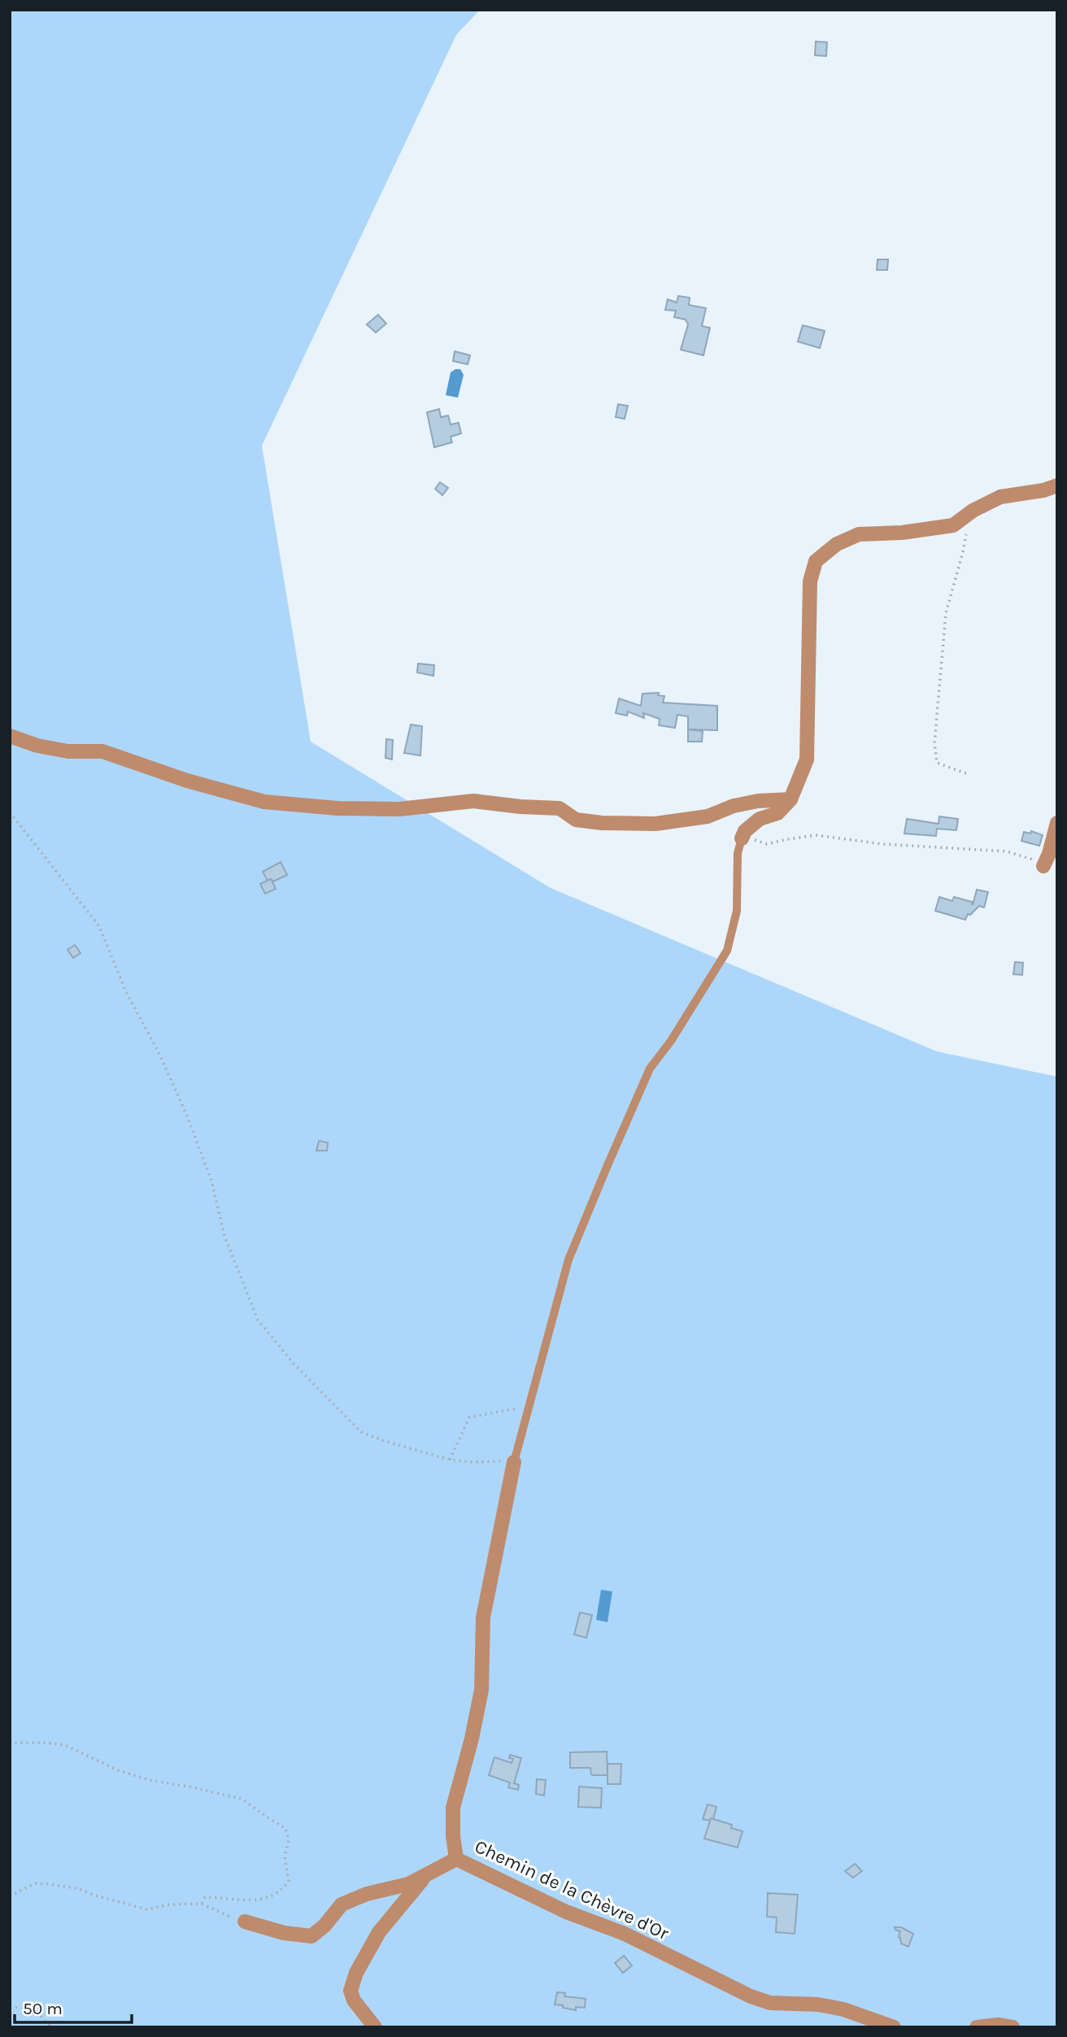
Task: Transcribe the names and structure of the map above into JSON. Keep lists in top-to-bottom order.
{
  "streets": {
    "street": ["Chemin de la Chèvre d'Or"]
  },
  "scale_bar": "50 m"
}
